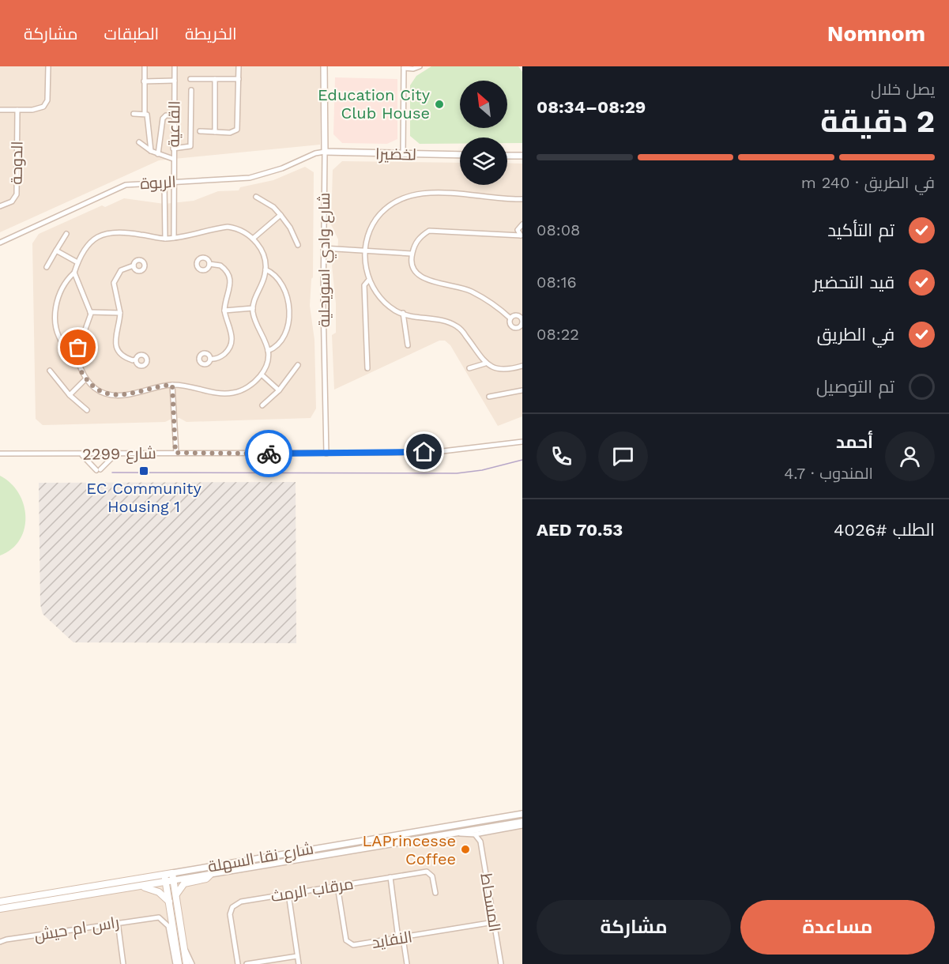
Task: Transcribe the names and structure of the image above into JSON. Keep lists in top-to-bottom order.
{
  "streets": {
    "main road": ["شارع نقا السهلة"],
    "street": [
      "القاعية",
      "لخضيرا",
      "الدوحة",
      "الربوة",
      "شارع وادي اسويحلية",
      "شارع 2299",
      "مرقاب الرمث",
      "المسحاط",
      "راس ام حيش",
      "النفايد"
    ]
  },
  "crossings": [
    ["القاعية", "الربوة"],
    ["لخضيرا", "الربوة"],
    ["لخضيرا", "شارع وادي اسويحلية"],
    ["الربوة", "شارع وادي اسويحلية"],
    ["شارع وادي اسويحلية", "شارع 2299"],
    ["مرقاب الرمث", "النفايد"],
    ["المسحاط", "النفايد"]
  ],
  "places": {
    "other": ["Education City Club House", "LAPrincesse Coffee"],
    "transit": ["EC Community Housing 1"]
  },
  "north": "top left",
  "page": {
    "header": "Nomnom",
    "nav": ["الخريطة", "الطبقات", "مشاركة"],
    "heading": ["2 دقيقة", "يصل خلال", "08:29–08:34"],
    "panel": [
      "أحمد",
      "المندوب · 4.7",
      "الطلب #4026",
      "AED 70.53"
    ],
    "bar": "في الطريق · 240 m",
    "list": [
      ["تم التأكيد", "08:08"],
      ["قيد التحضير", "08:16"],
      ["في الطريق", "08:22"],
      "تم التوصيل"
    ],
    "buttons": ["مساعدة", "مشاركة"]
  }
}
